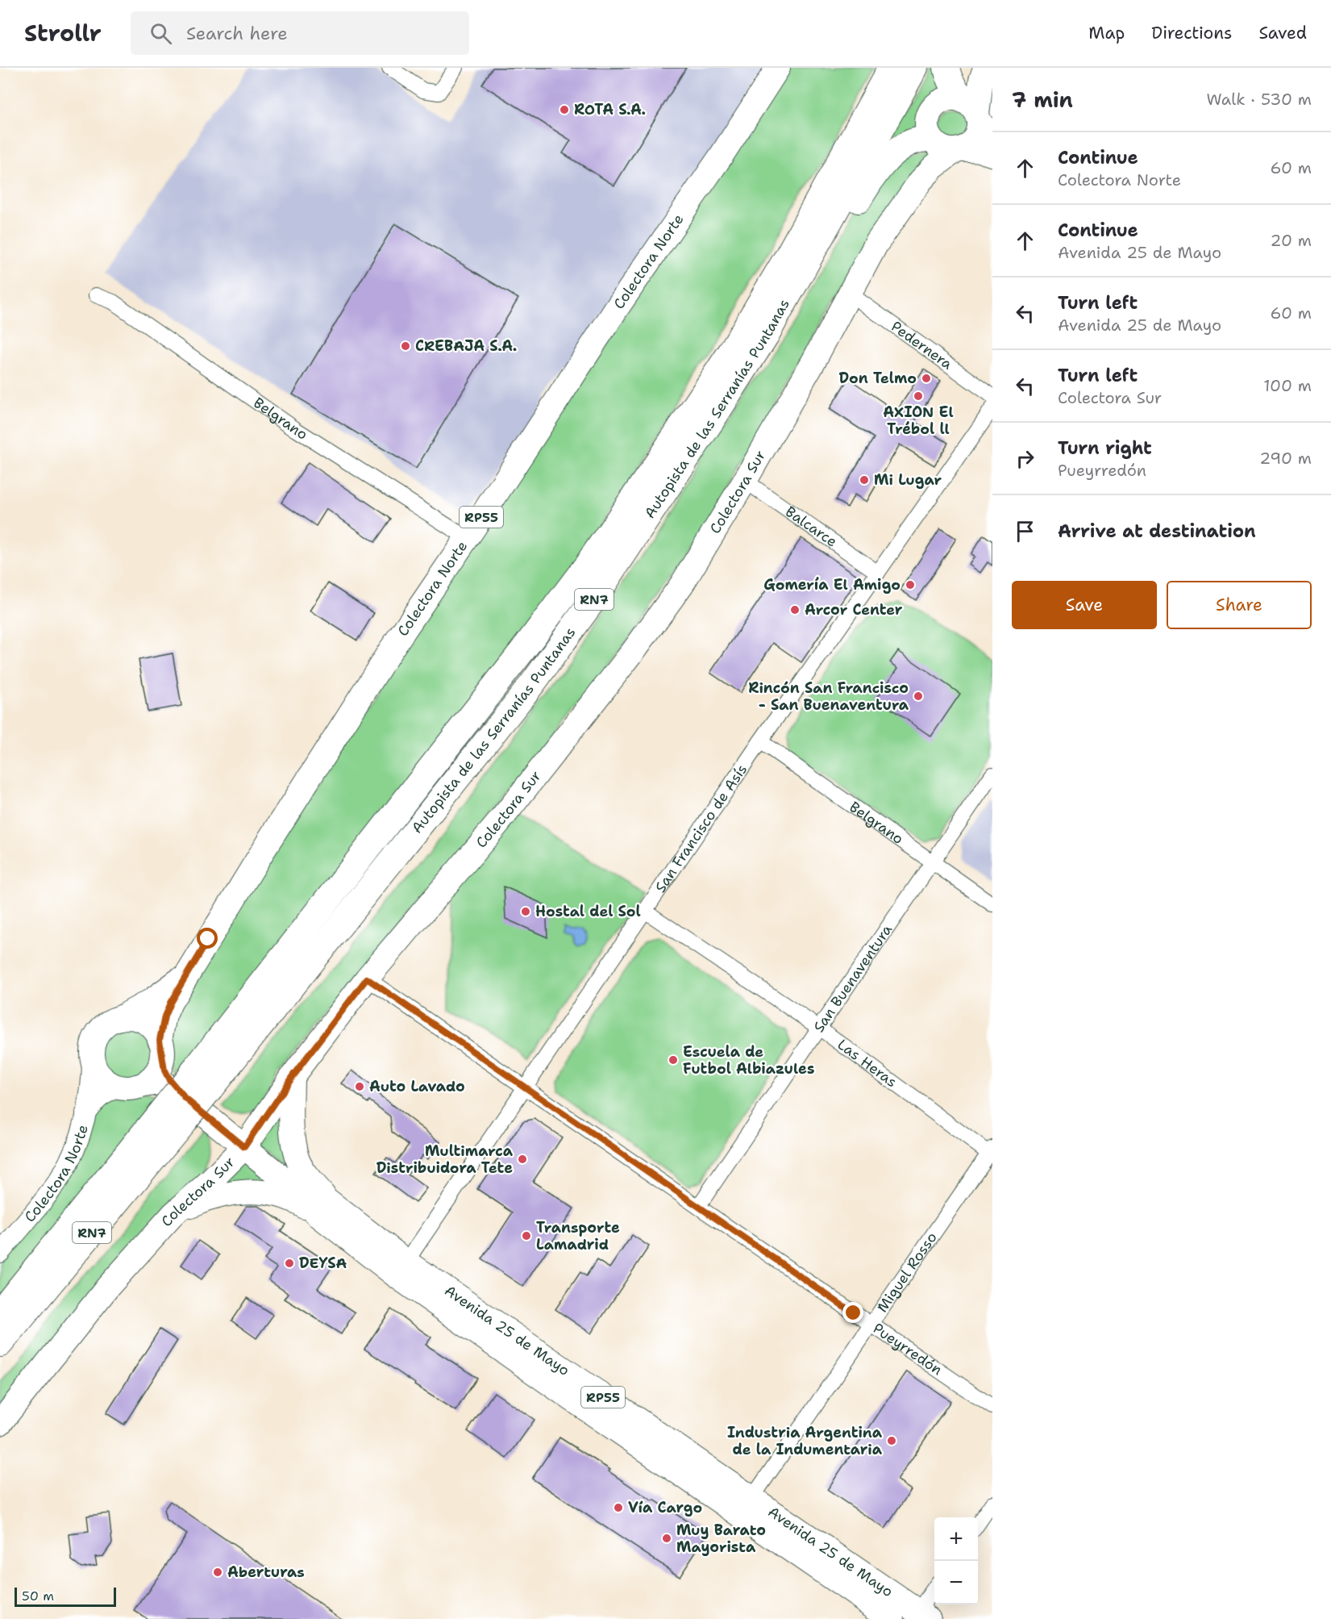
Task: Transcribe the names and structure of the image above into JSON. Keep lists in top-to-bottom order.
{
  "streets": {
    "highway": ["Autopista de las Serranías Puntanas", "RN7"],
    "main road": [
      "Colectora Norte",
      "Colectora Sur",
      "RP55",
      "Avenida 25 de Mayo"
    ],
    "street": [
      "Pedernera",
      "Belgrano",
      "Balcarce",
      "San Francisco de Asís",
      "San Buenaventura",
      "Las Heras",
      "Miguel Rosso",
      "Pueyrredón"
    ]
  },
  "crossings": [
    ["Colectora Norte", "Belgrano"],
    ["Colectora Norte", "RP55"],
    ["Colectora Norte", "Avenida 25 de Mayo"],
    ["Pedernera", "Colectora Sur"],
    ["Autopista de las Serranías Puntanas", "Avenida 25 de Mayo"],
    ["Belgrano", "San Francisco de Asís"],
    ["Belgrano", "San Buenaventura"],
    ["Colectora Sur", "Balcarce"],
    ["Colectora Sur", "Avenida 25 de Mayo"],
    ["Colectora Sur", "Pueyrredón"],
    ["RP55", "Avenida 25 de Mayo"],
    ["Balcarce", "San Francisco de Asís"],
    ["San Francisco de Asís", "Las Heras"],
    ["San Francisco de Asís", "Avenida 25 de Mayo"],
    ["San Francisco de Asís", "Pueyrredón"],
    ["San Buenaventura", "Las Heras"],
    ["San Buenaventura", "Pueyrredón"],
    ["Las Heras", "Miguel Rosso"],
    ["Miguel Rosso", "Avenida 25 de Mayo"],
    ["Miguel Rosso", "Pueyrredón"]
  ],
  "places": [
    "ROTA S.A.",
    "CREBAJA S.A.",
    "Don Telmo",
    "AXION El Trébol ll",
    "Mi Lugar",
    "Gomería El Amigo",
    "Arcor Center",
    "Rincón San Francisco - San Buenaventura",
    "Hostal del Sol",
    "Escuela de Futbol Albiazules",
    "Auto Lavado",
    "Multimarca Distribuidora Tete",
    "Transporte Lamadrid",
    "DEYSA",
    "Industria Argentina de la Indumentaria",
    "Vía Cargo",
    "Muy Barato Mayorista",
    "Aberturas"
  ],
  "scale_bar": "50 m",
  "page": {
    "header": "Strollr",
    "search": "Search here",
    "nav": ["Map", "Directions", "Saved"],
    "heading": ["7 min", "Walk · 530 m"],
    "list": [
      ["Continue", "Colectora Norte", "60 m"],
      ["Continue", "Avenida 25 de Mayo", "20 m"],
      ["Turn left", "Avenida 25 de Mayo", "60 m"],
      ["Turn left", "Colectora Sur", "100 m"],
      ["Turn right", "Pueyrredón", "290 m"],
      "Arrive at destination"
    ],
    "buttons": ["Save", "Share"],
    "map_buttons": ["+", "−"],
    "scale": "50 m"
  }
}
